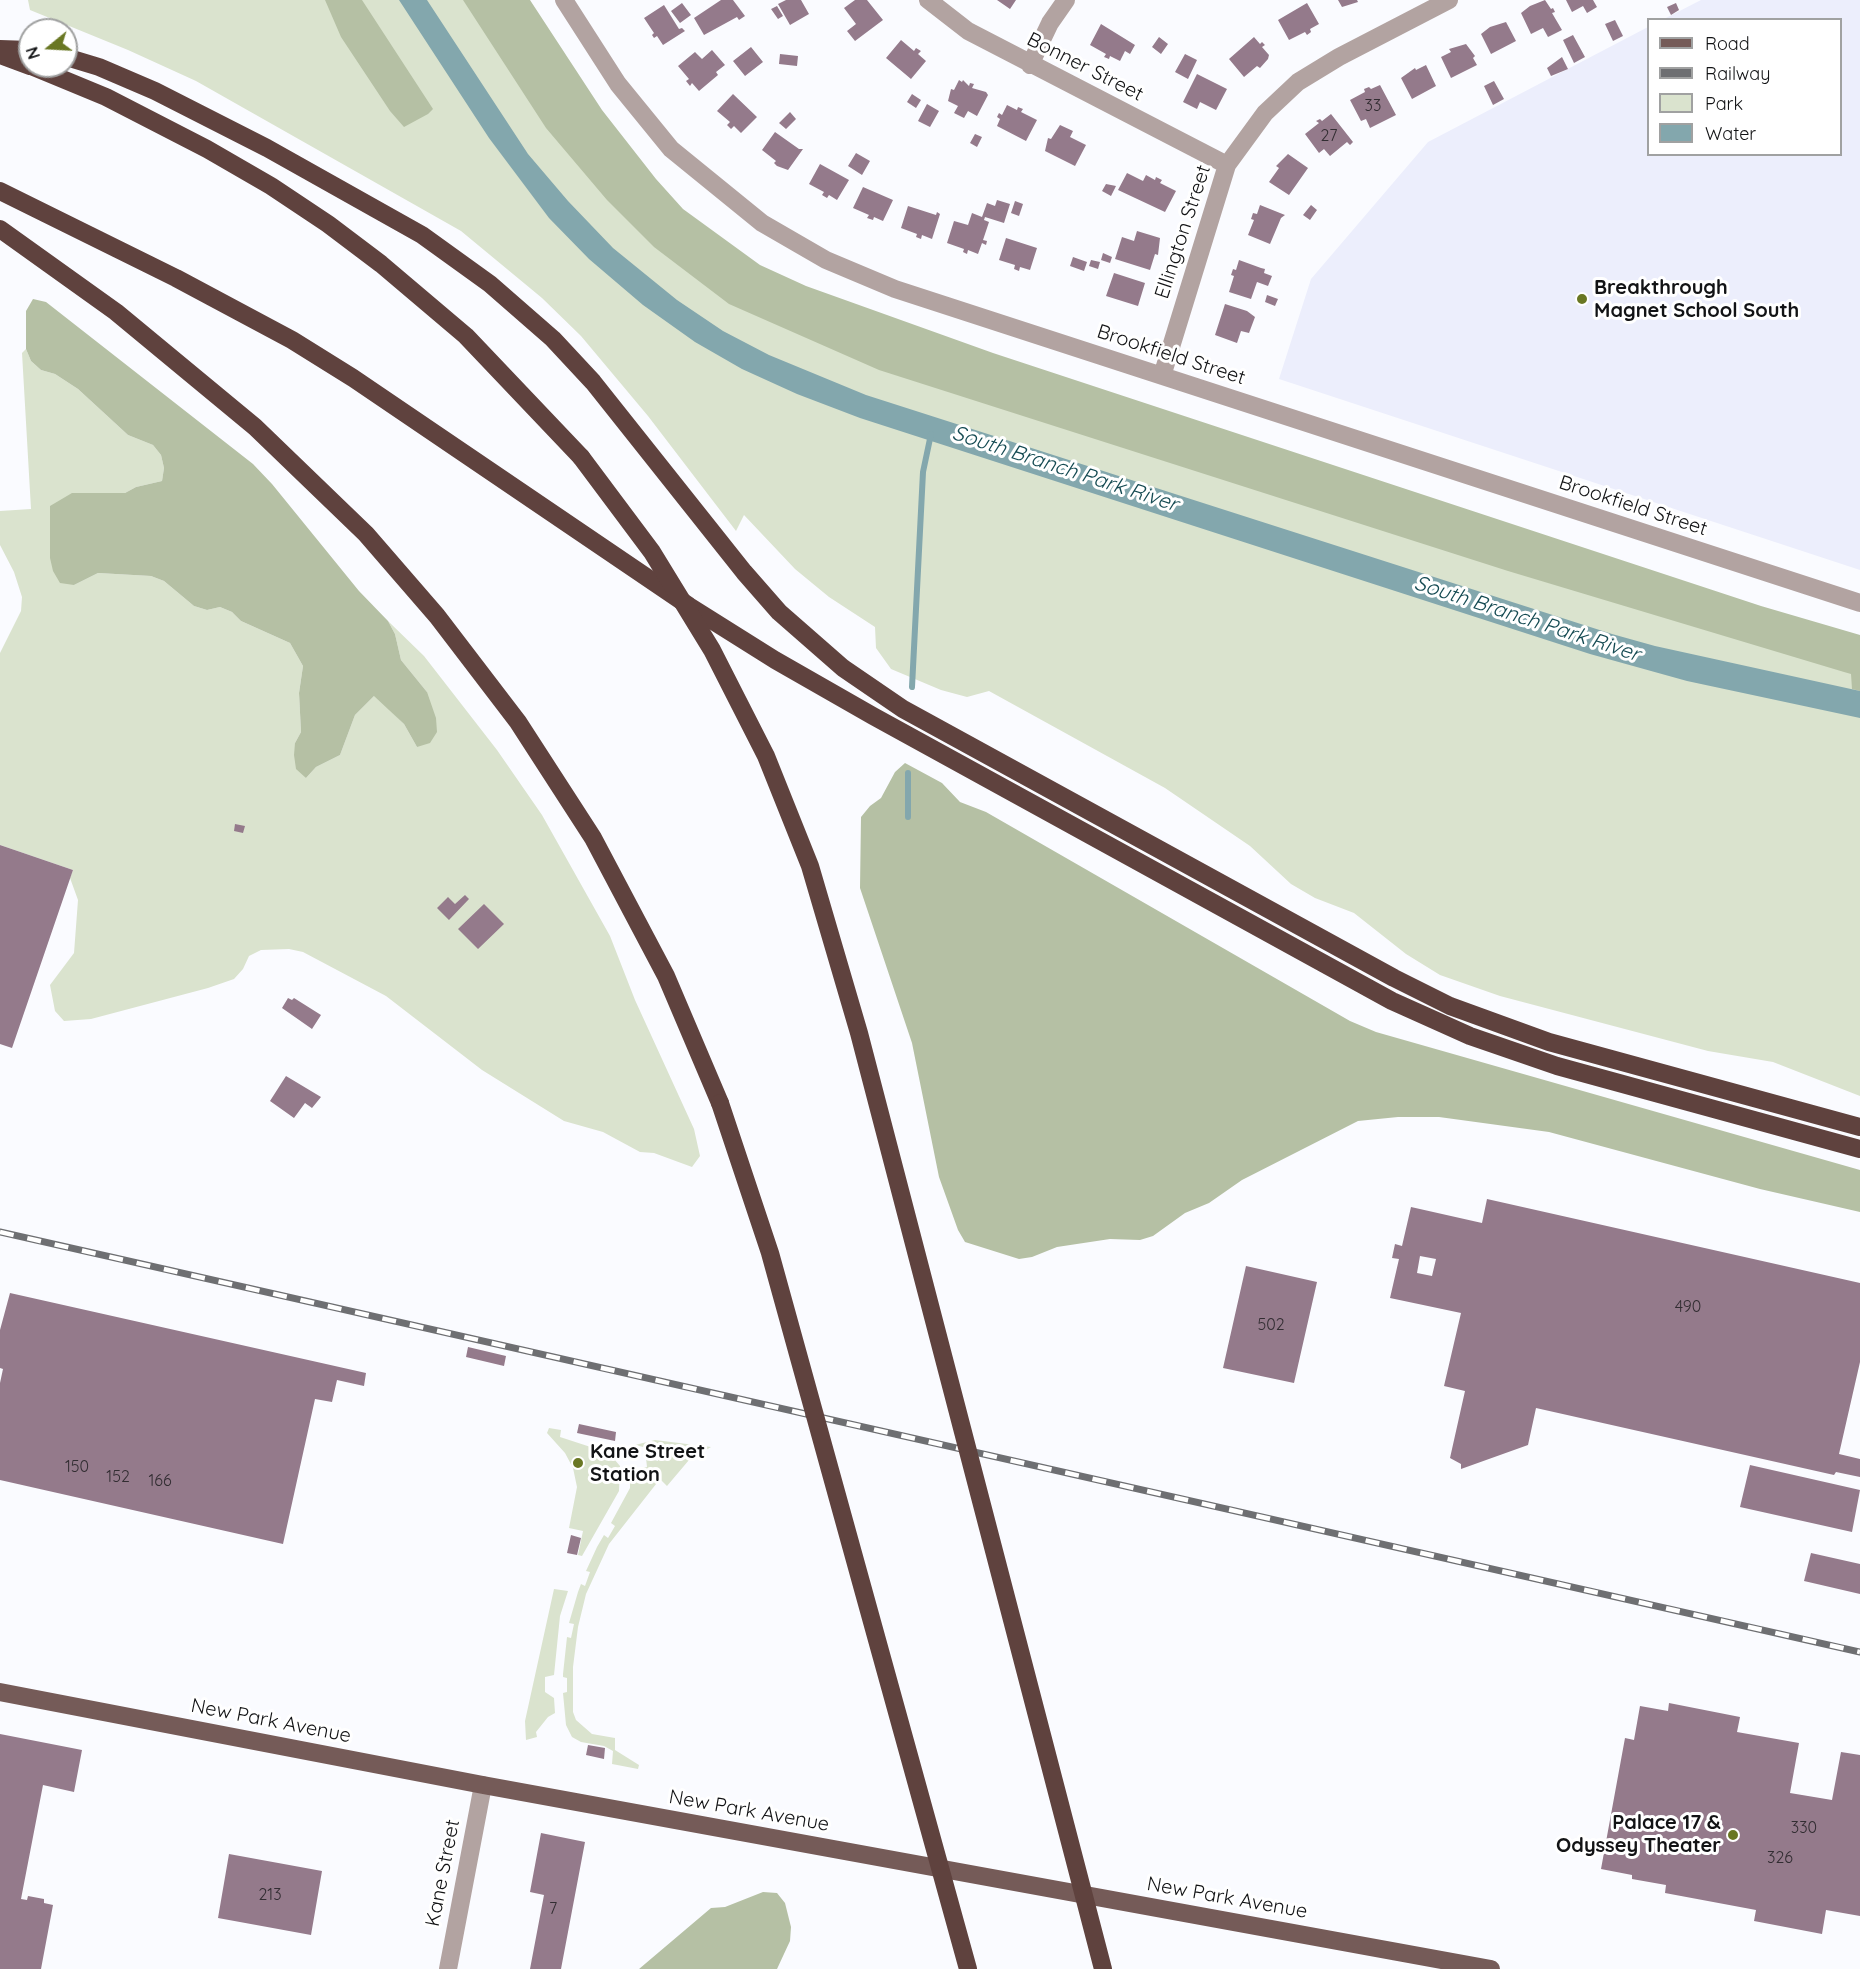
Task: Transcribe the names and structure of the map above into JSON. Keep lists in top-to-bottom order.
{
  "streets": {
    "main road": ["New Park Avenue"],
    "street": [
      "Bonner Street",
      "Ellington Street",
      "Brookfield Street",
      "Kane Street"
    ]
  },
  "crossings": [
    ["Bonner Street", "Ellington Street"],
    ["Ellington Street", "Brookfield Street"],
    ["New Park Avenue", "Kane Street"]
  ],
  "water": ["South Branch Park River"],
  "places": ["Breakthrough Magnet School South", "Kane Street Station", "Palace 17 & Odyssey Theater"],
  "house_numbers": [
    "33",
    "27",
    "490",
    "502",
    "150",
    "152",
    "166",
    "330",
    "326",
    "213",
    "7"
  ],
  "legend": [
    "Road",
    "Railway",
    "Park",
    "Water"
  ],
  "north": "left"
}
